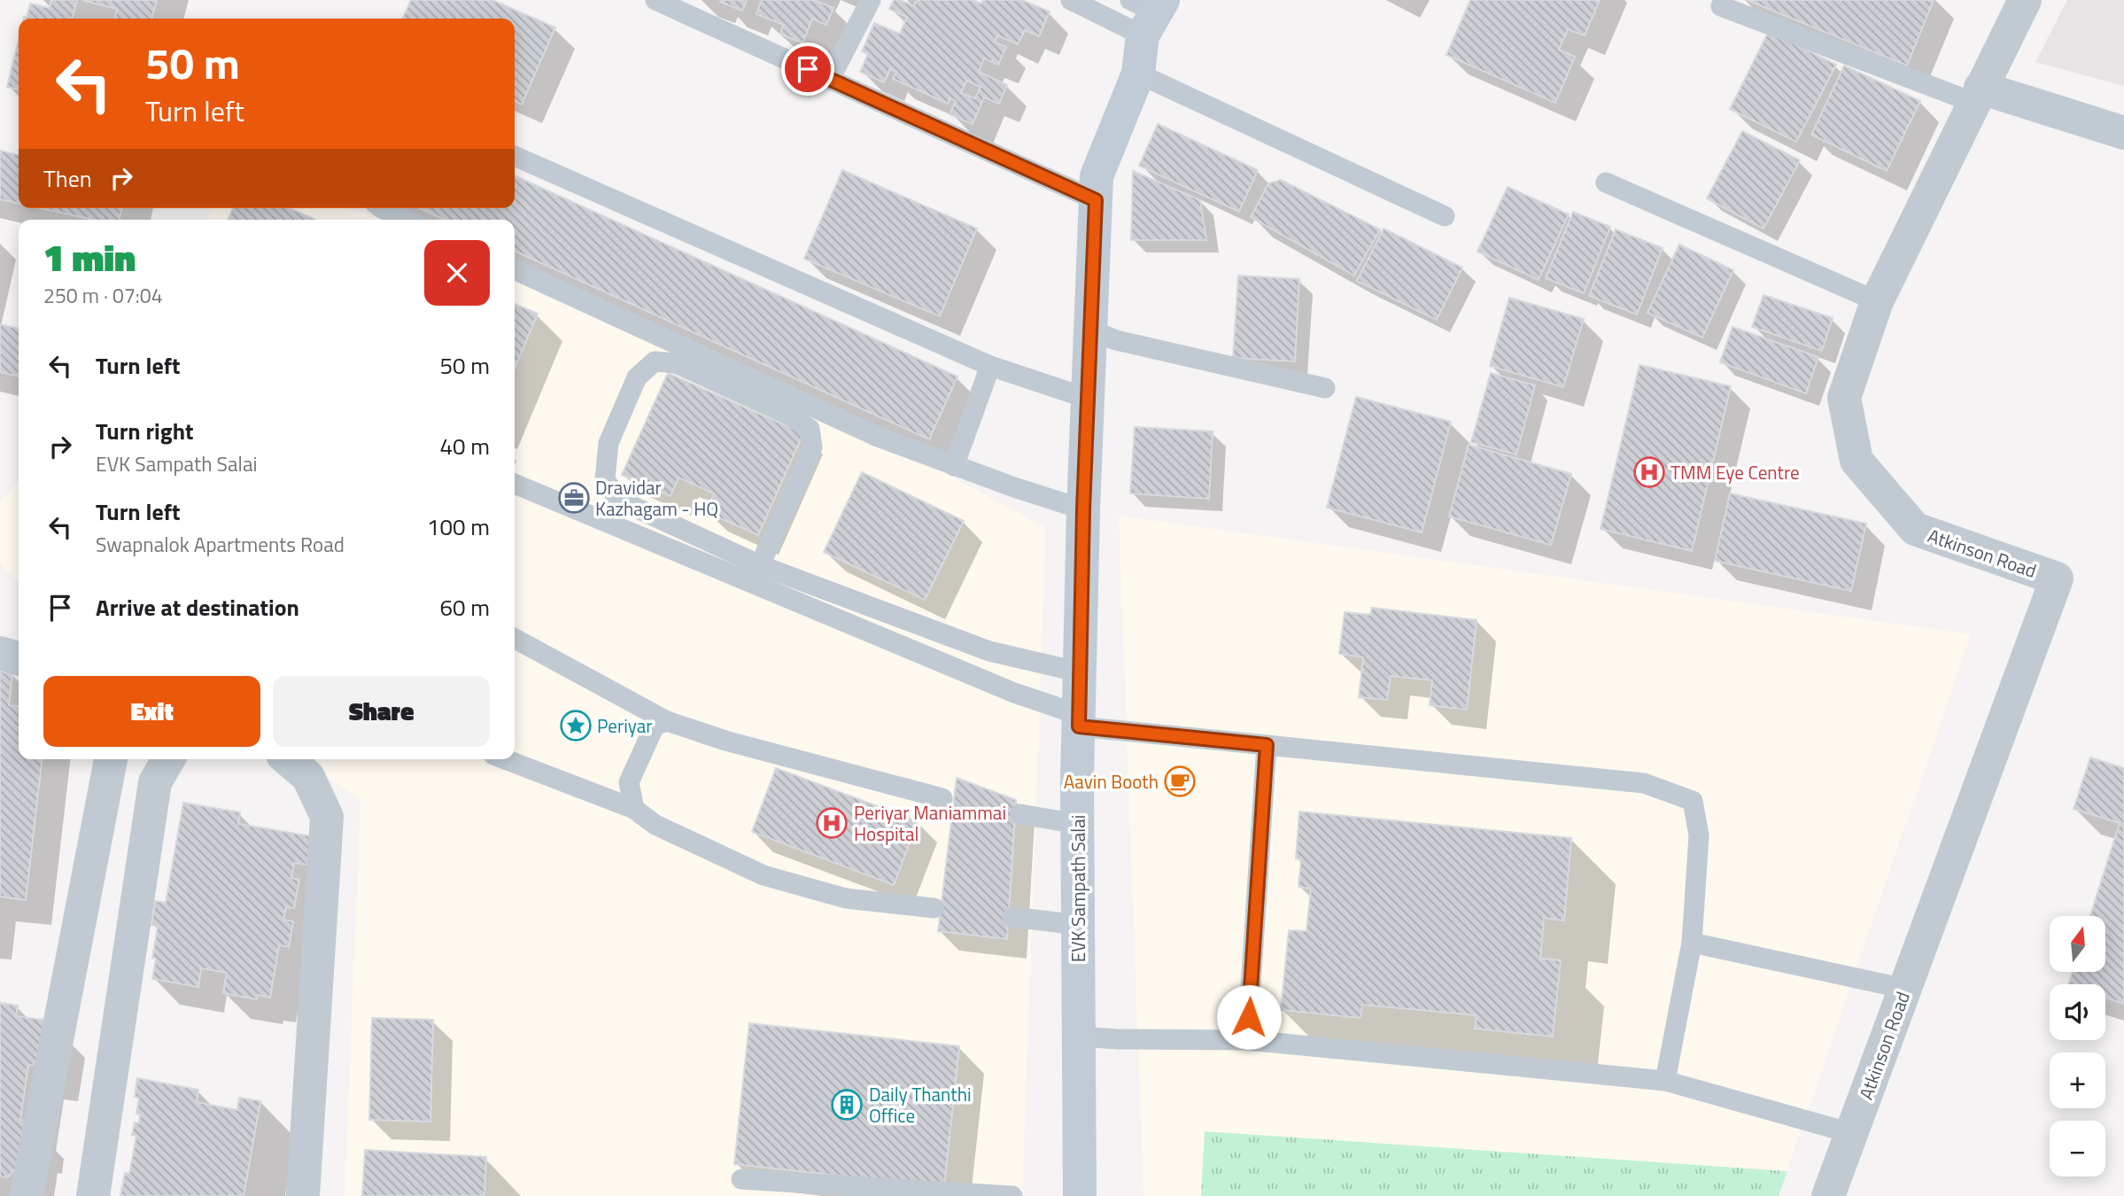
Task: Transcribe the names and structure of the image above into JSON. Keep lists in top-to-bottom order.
{
  "streets": {
    "street": ["Atkinson Road", "EVK Sampath Salai"]
  },
  "places": {
    "hospital": ["TMM Eye Centre", "Periyar Maniammai Hospital"],
    "office": ["Dravidar Kazhagam - HQ"],
    "place": ["Periyar"],
    "cafe": ["Aavin Booth"],
    "building": ["Daily Thanthi Office"]
  },
  "north": "top",
  "page": {
    "turn": ["50 m", "Turn left"],
    "then": "Then",
    "heading": ["1 min", "250 m · 07:04"],
    "list": [
      {
        "name": "Turn left",
        "value": "50 m"
      },
      {
        "name": "Turn right",
        "note": "EVK Sampath Salai",
        "value": "40 m"
      },
      {
        "name": "Turn left",
        "note": "Swapnalok Apartments Road",
        "value": "100 m"
      },
      {
        "name": "Arrive at destination",
        "value": "60 m"
      }
    ],
    "buttons": ["Exit", "Share"],
    "map_buttons": ["+", "−"]
  }
}
